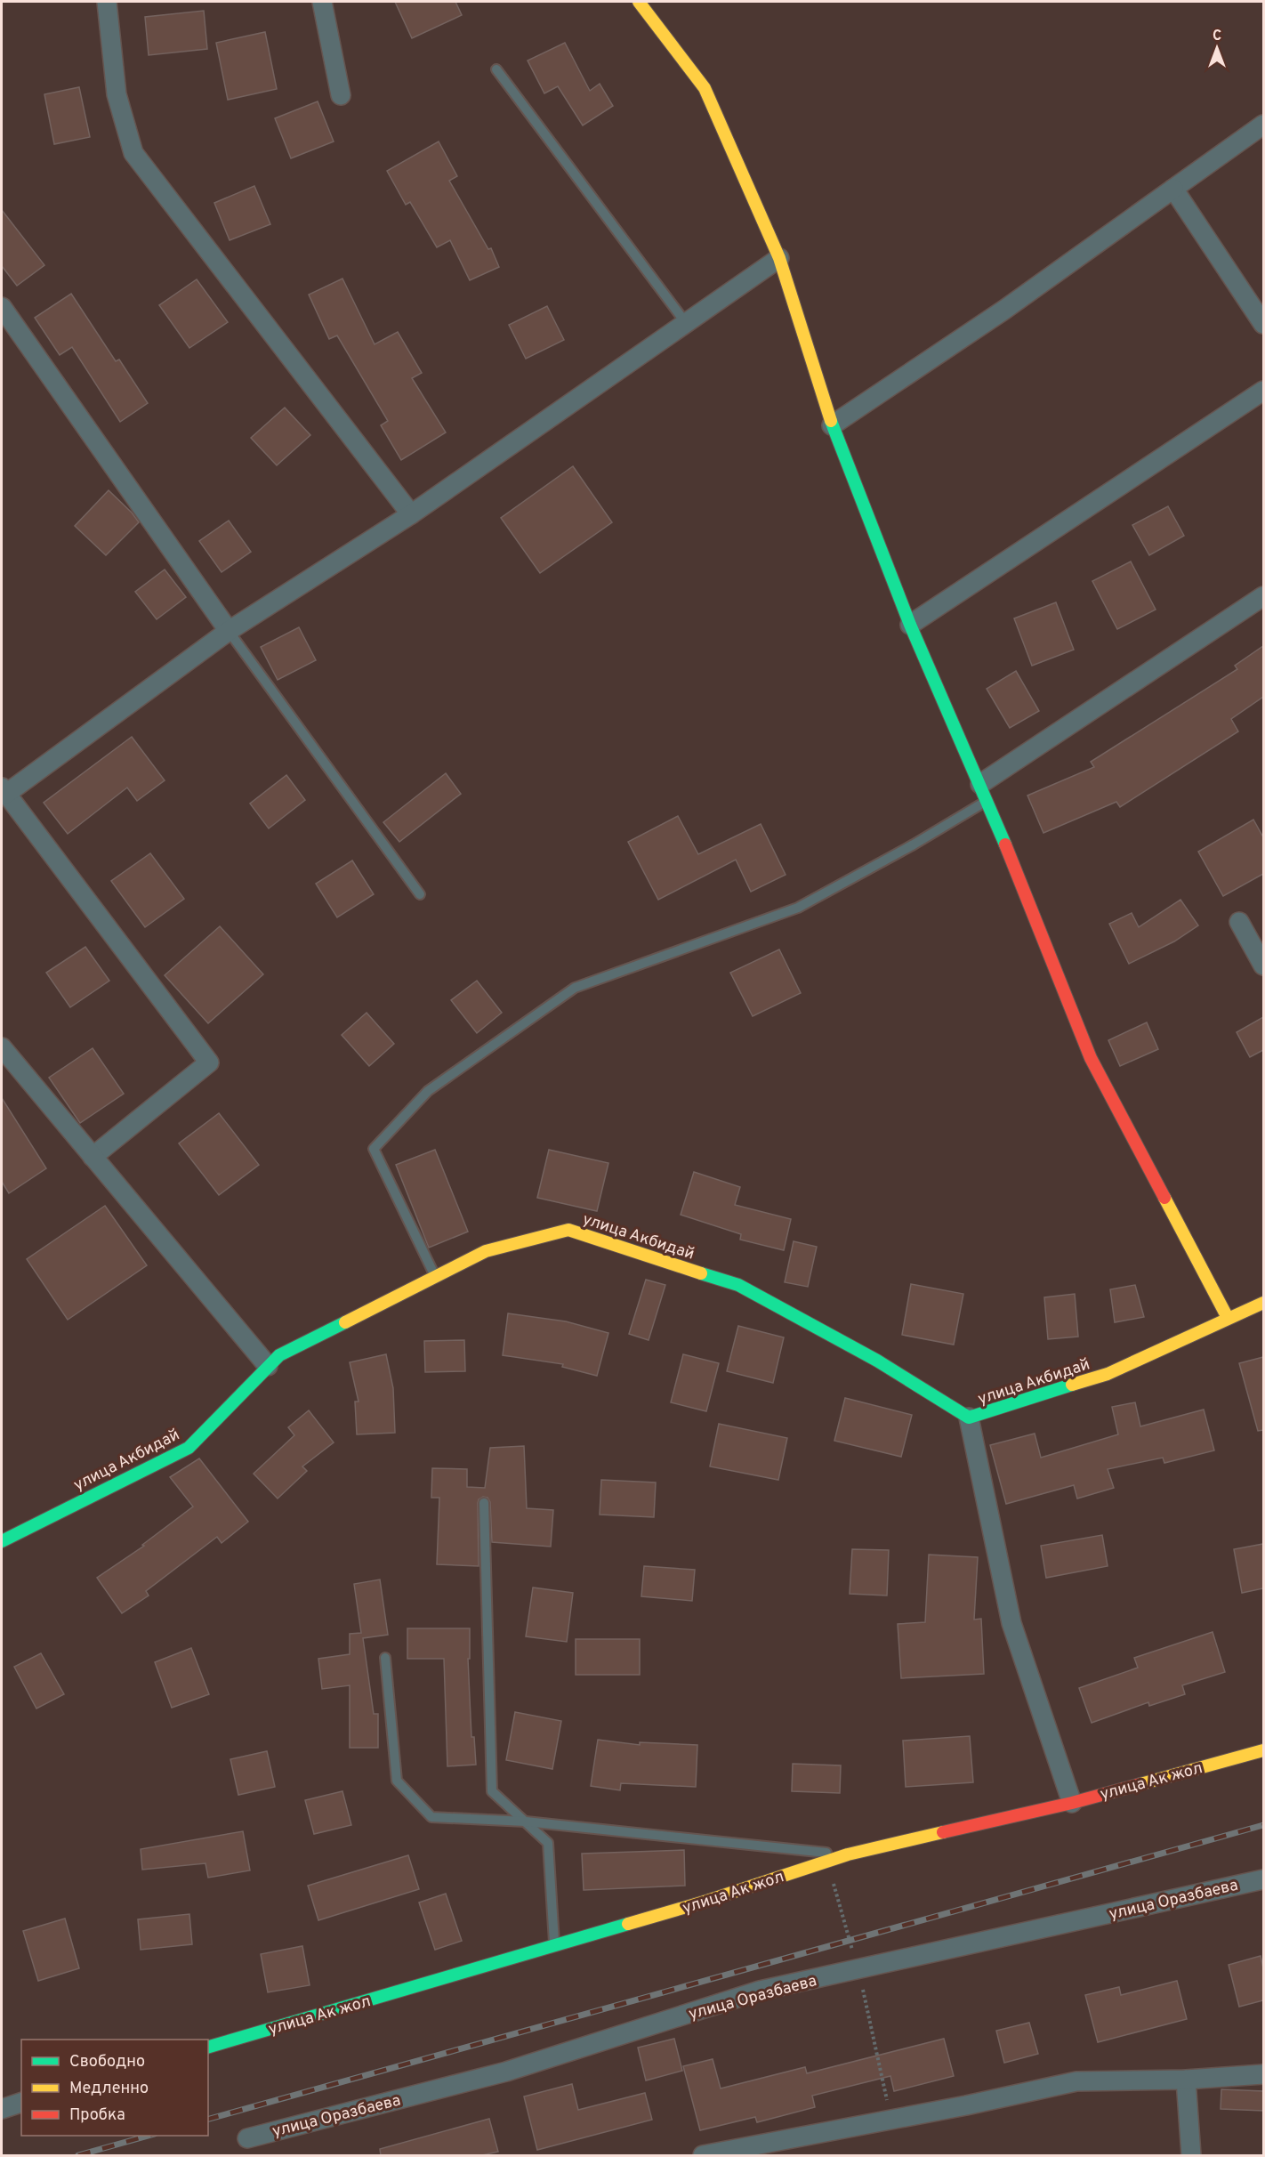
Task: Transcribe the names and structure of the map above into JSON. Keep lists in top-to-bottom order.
{
  "streets": {
    "street": ["улица Акбидай", "улица Ак жол", "улица Оразбаева"]
  },
  "legend": ["Свободно", "Медленно", "Пробка"],
  "north": "top"
}
